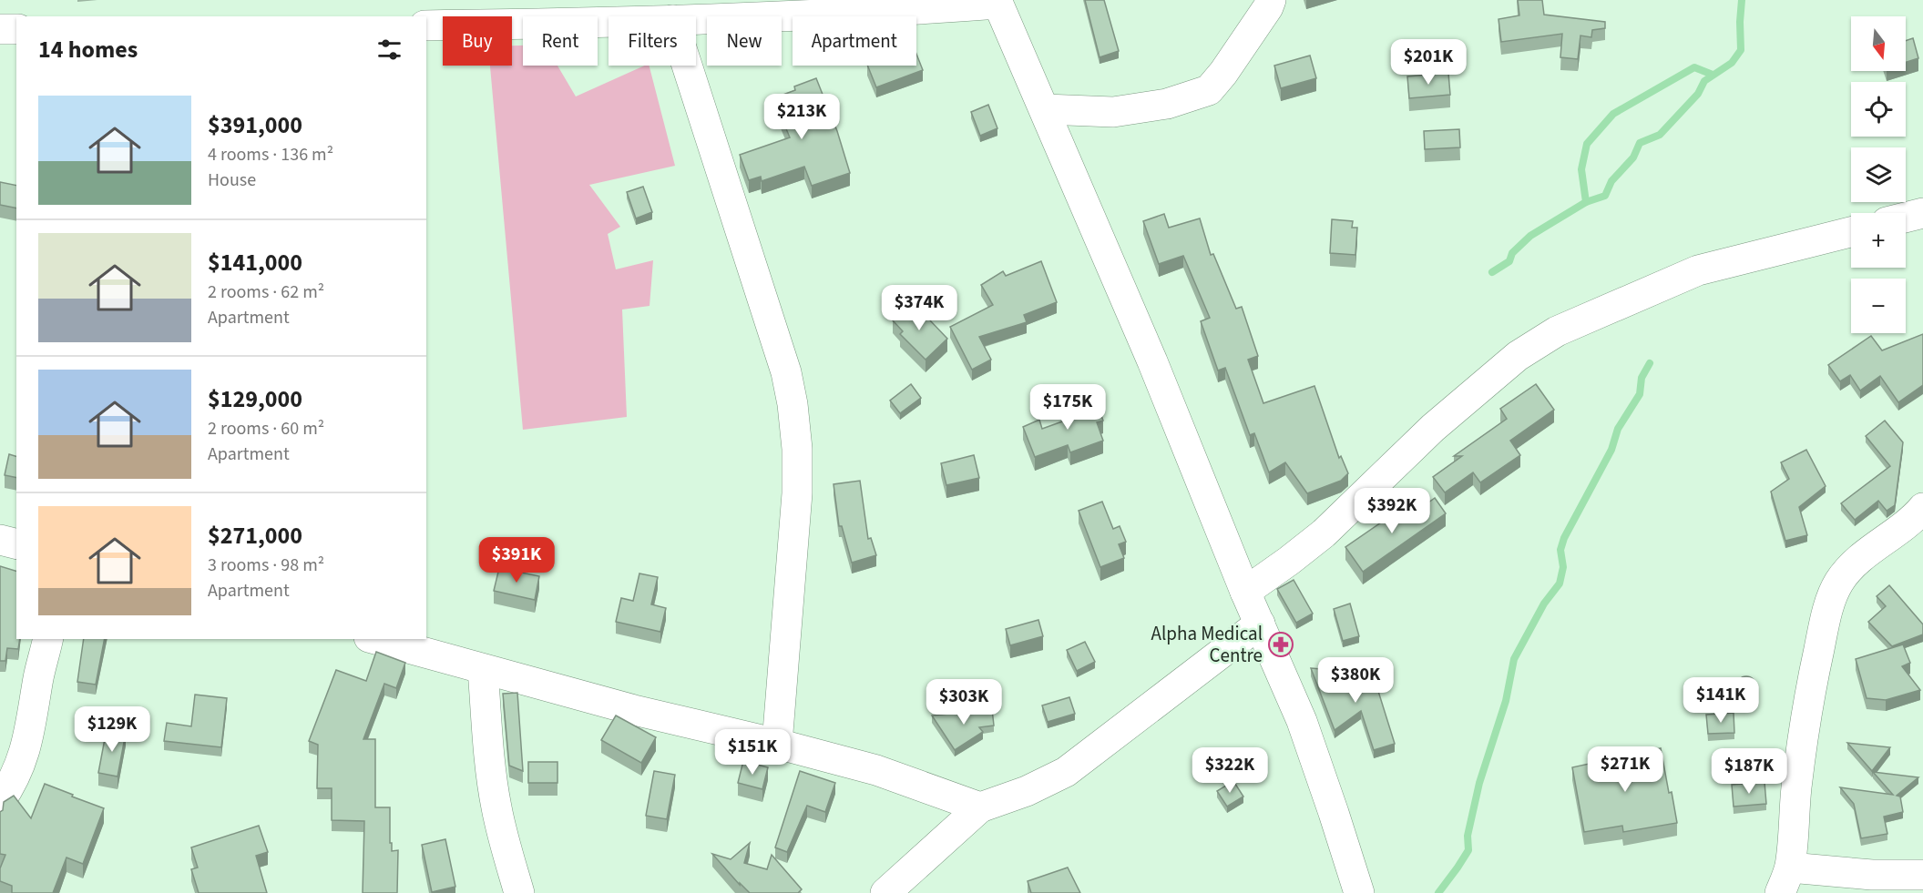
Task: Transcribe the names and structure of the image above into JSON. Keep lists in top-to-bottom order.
{
  "places": {
    "pharmacy": ["Alpha Medical Centre"]
  },
  "north": "bottom",
  "page": {
    "map_buttons": ["+", "−"],
    "chip": [
      "Buy",
      "Rent",
      "Filters",
      "New",
      "Apartment"
    ],
    "heading": "14 homes",
    "price": [
      "$201K",
      "$213K",
      "$374K",
      "$175K",
      "$392K",
      "$391K",
      "$380K",
      "$141K",
      "$303K",
      "$129K",
      "$151K",
      "$271K",
      "$322K",
      "$187K"
    ],
    "list": [
      {
        "name": "$391,000",
        "note": "4 rooms · 136 m² · House"
      },
      {
        "name": "$141,000",
        "note": "2 rooms · 62 m² · Apartment"
      },
      {
        "name": "$129,000",
        "note": "2 rooms · 60 m² · Apartment"
      },
      {
        "name": "$271,000",
        "note": "3 rooms · 98 m² · Apartment"
      }
    ]
  }
}
